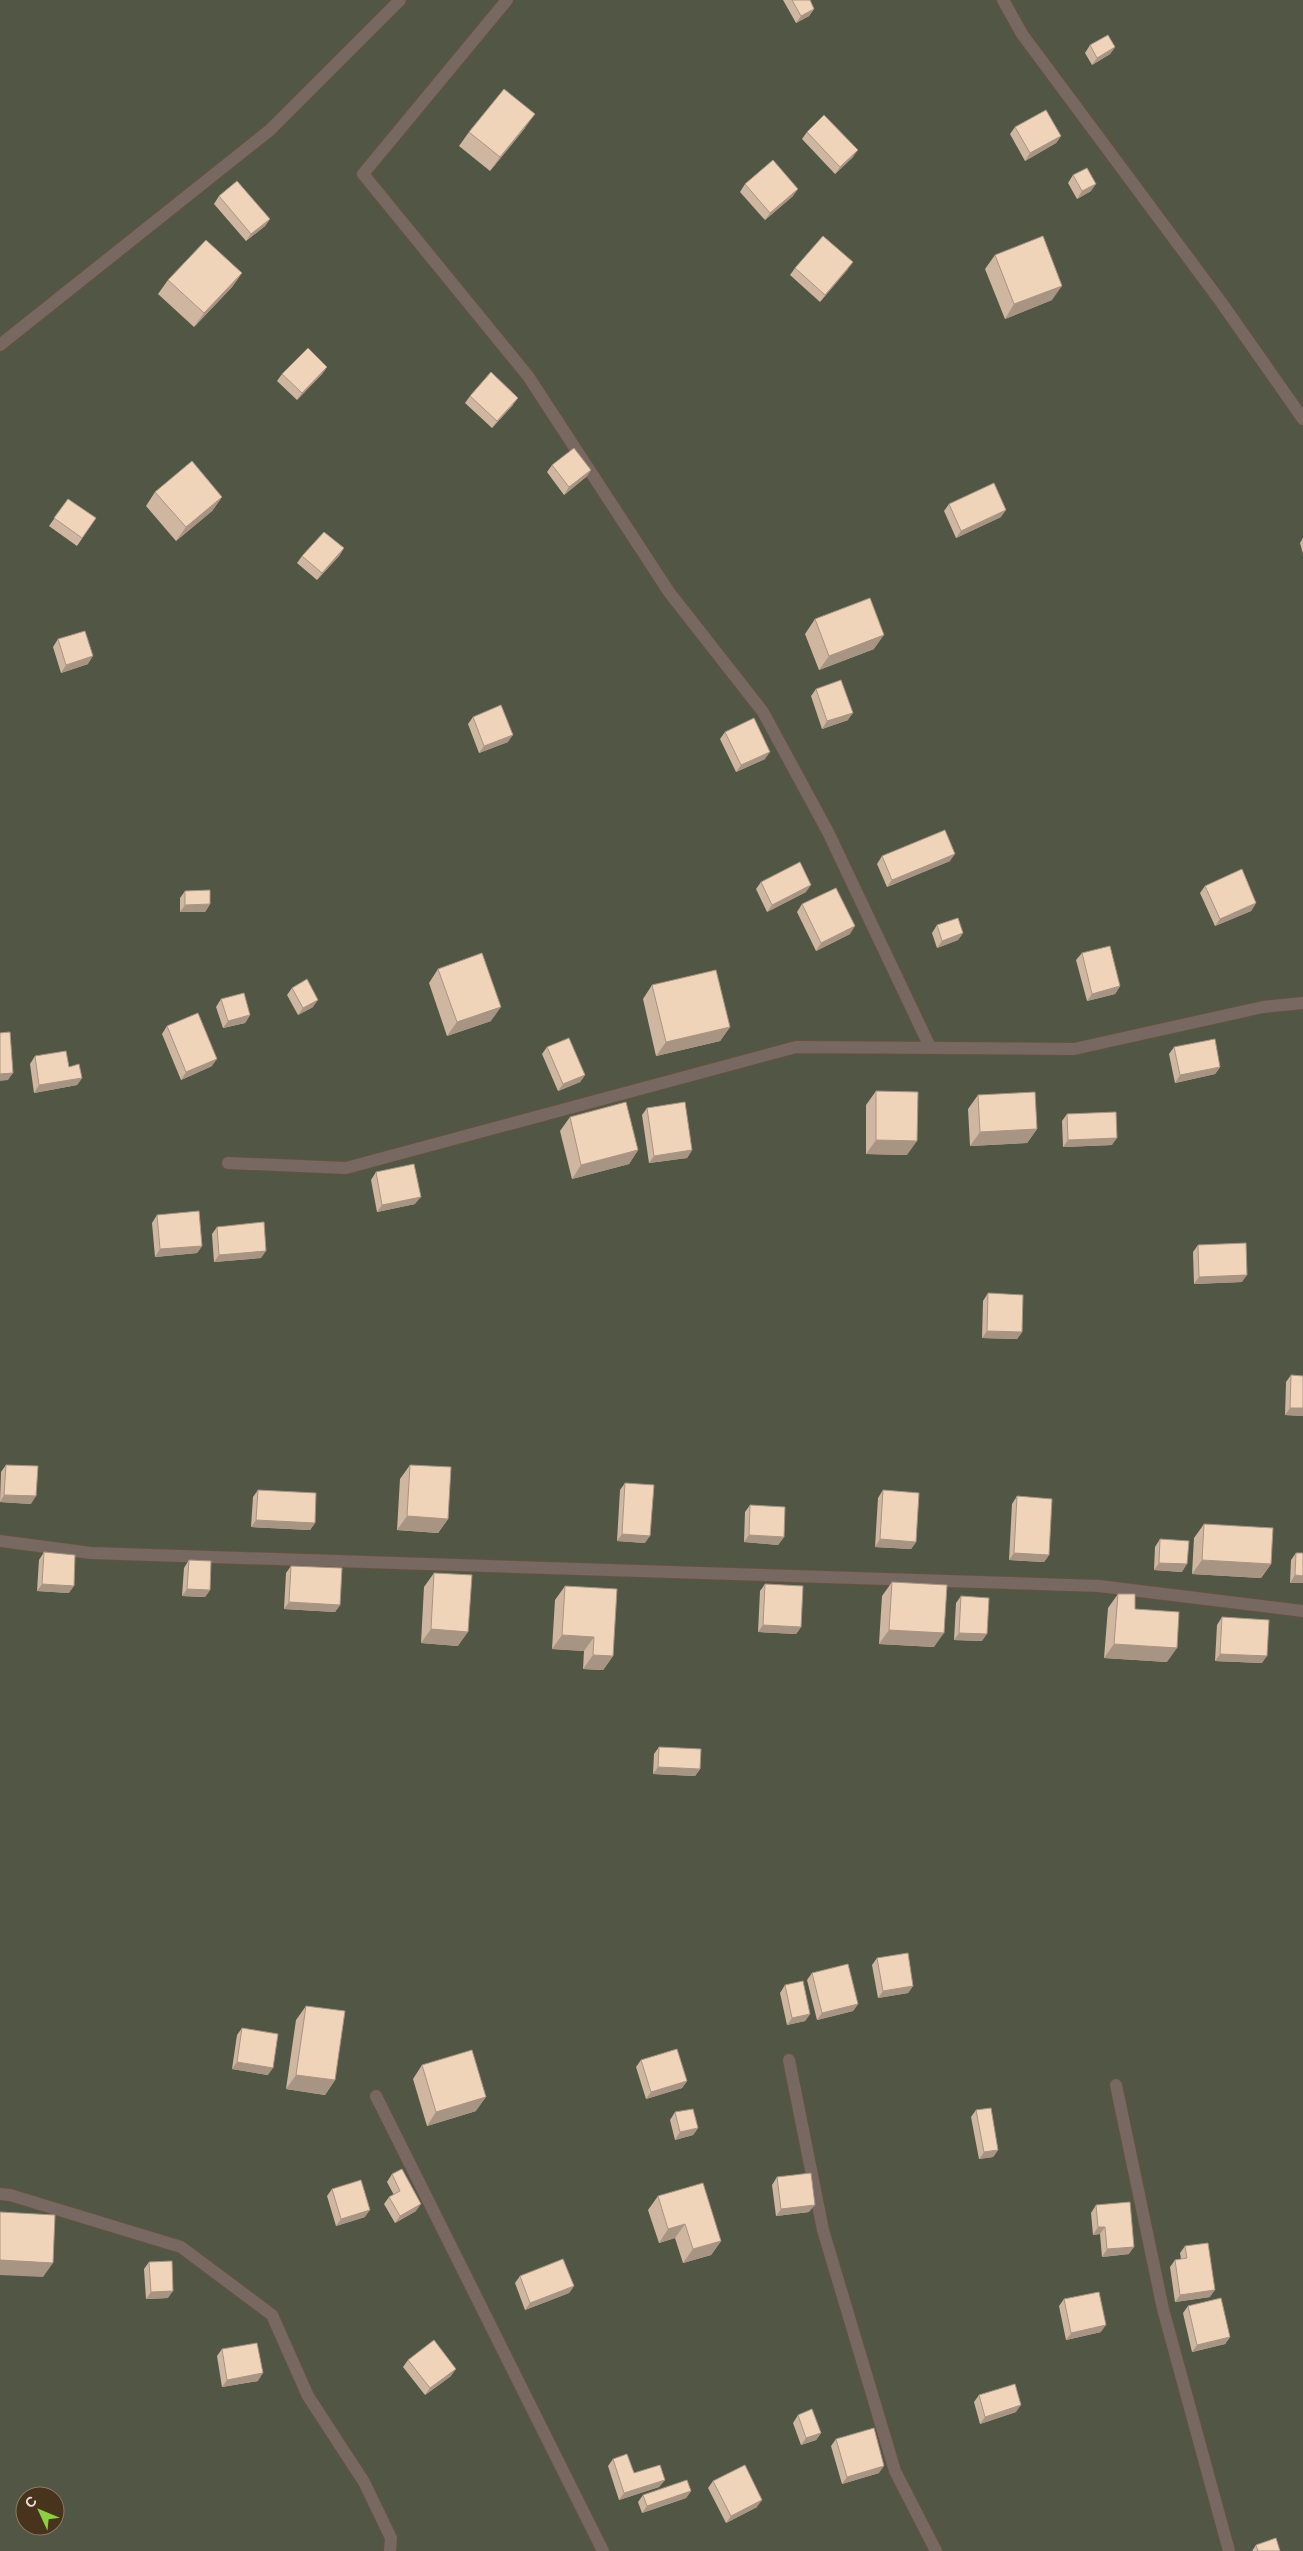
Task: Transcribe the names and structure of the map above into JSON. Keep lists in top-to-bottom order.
{
  "north": "top left"
}
